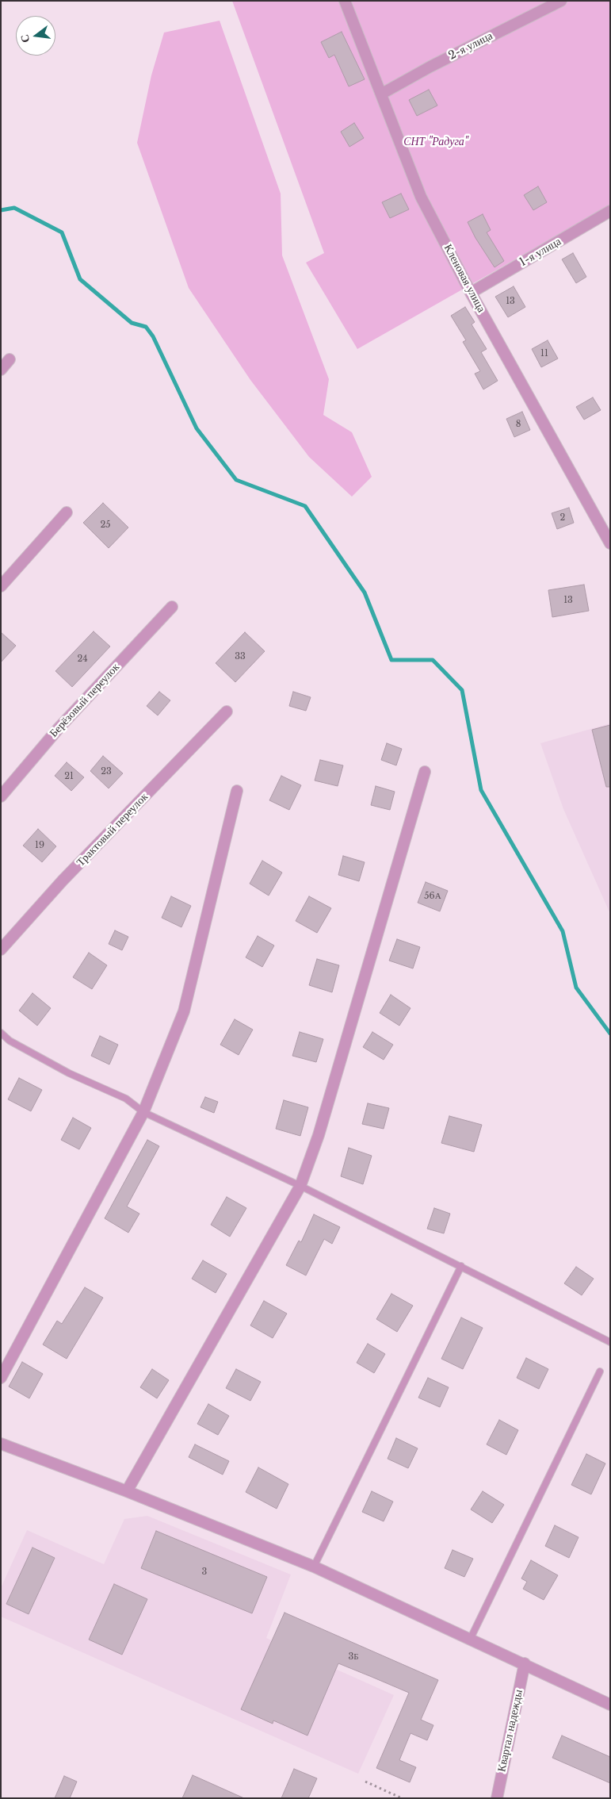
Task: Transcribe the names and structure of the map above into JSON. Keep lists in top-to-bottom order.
{
  "streets": {
    "street": [
      "2-я улица",
      "1-я улица",
      "Кленовая улица",
      "Берёзовый переулок",
      "Трактовый переулок",
      "Квартал надежды"
    ]
  },
  "crossings": [
    ["2-я улица", "Кленовая улица"],
    ["1-я улица", "Кленовая улица"]
  ],
  "parks": ["СНТ \"Радуга\""],
  "house_numbers": [
    "13",
    "11",
    "8",
    "2",
    "25",
    "13",
    "33",
    "24",
    "23",
    "21",
    "19",
    "56А",
    "3",
    "3Б"
  ],
  "north": "left"
}
